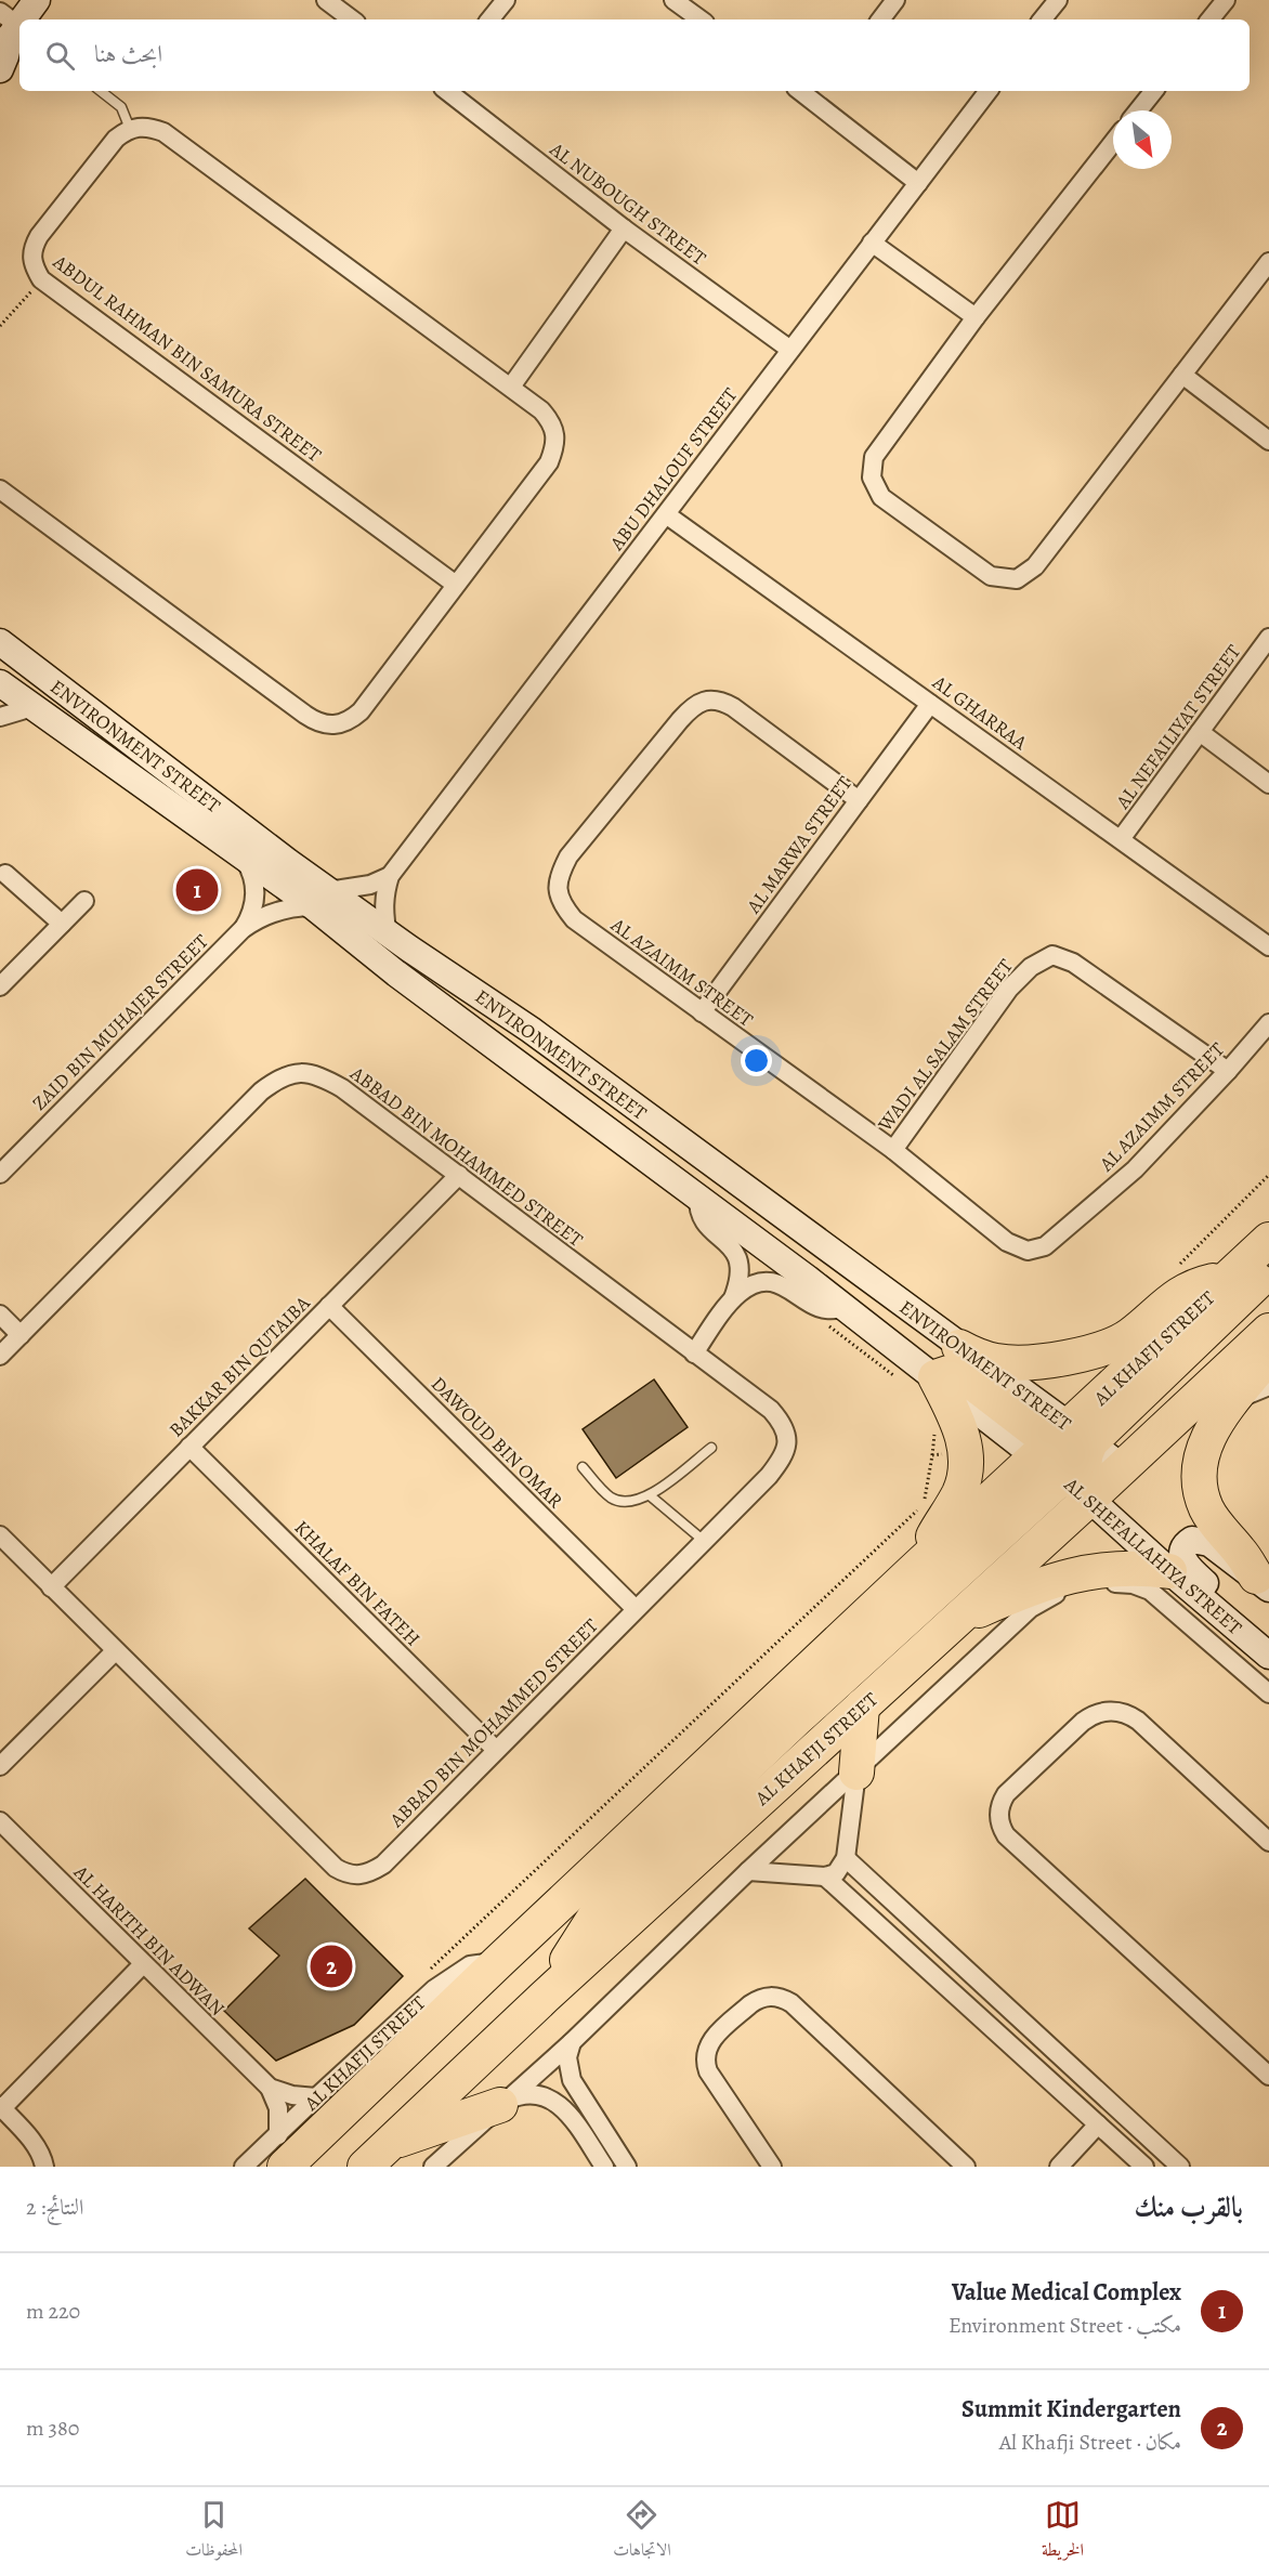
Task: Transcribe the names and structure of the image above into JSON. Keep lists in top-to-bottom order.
{
  "streets": {
    "highway": ["AL KHAFJI STREET"],
    "street": [
      "AL NUBOUGH STREET",
      "ABDUL RAHMAN BIN SAMURA STREET",
      "ABU DHALOUF STREET",
      "AL GHARRAA",
      "AL NEFAILIYAT STREET",
      "ENVIRONMENT STREET",
      "AL MARWA STREET",
      "AL AZAIMM STREET",
      "ZAID BIN MUHAJER STREET",
      "WADI AL SALAM STREET",
      "ABBAD BIN MOHAMMED STREET",
      "BAKKAR BIN QUTAIBA",
      "DAWOUD BIN OMAR",
      "AL SHEFALLAHIYA STREET",
      "KHALAF BIN FATEH",
      "AL HARITH BIN ADWAN"
    ]
  },
  "crossings": [
    ["AL NUBOUGH STREET", "ABU DHALOUF STREET"],
    ["ABU DHALOUF STREET", "AL GHARRAA"],
    ["ABU DHALOUF STREET", "ENVIRONMENT STREET"],
    ["AL GHARRAA", "AL NEFAILIYAT STREET"],
    ["AL GHARRAA", "AL MARWA STREET"],
    ["ENVIRONMENT STREET", "ZAID BIN MUHAJER STREET"],
    ["ENVIRONMENT STREET", "AL KHAFJI STREET"],
    ["AL MARWA STREET", "AL AZAIMM STREET"],
    ["AL AZAIMM STREET", "WADI AL SALAM STREET"],
    ["ABBAD BIN MOHAMMED STREET", "BAKKAR BIN QUTAIBA"],
    ["ABBAD BIN MOHAMMED STREET", "DAWOUD BIN OMAR"],
    ["ABBAD BIN MOHAMMED STREET", "KHALAF BIN FATEH"],
    ["AL KHAFJI STREET", "AL SHEFALLAHIYA STREET"],
    ["AL KHAFJI STREET", "AL HARITH BIN ADWAN"],
    ["BAKKAR BIN QUTAIBA", "DAWOUD BIN OMAR"],
    ["BAKKAR BIN QUTAIBA", "KHALAF BIN FATEH"]
  ],
  "north": "bottom right",
  "page": {
    "search": "ابحث هنا",
    "pins": ["1", "2"],
    "heading": ["بالقرب منك", "النتائج: 2"],
    "list": [
      {
        "mark": "1",
        "name": "Value Medical Complex",
        "note": "مكتب · Environment Street",
        "value": "220 m"
      },
      {
        "mark": "2",
        "name": "Summit Kindergarten",
        "note": "مكان · Al Khafji Street",
        "value": "380 m"
      }
    ],
    "nav": ["الخريطة", "الاتجاهات", "المحفوظات"]
  }
}
